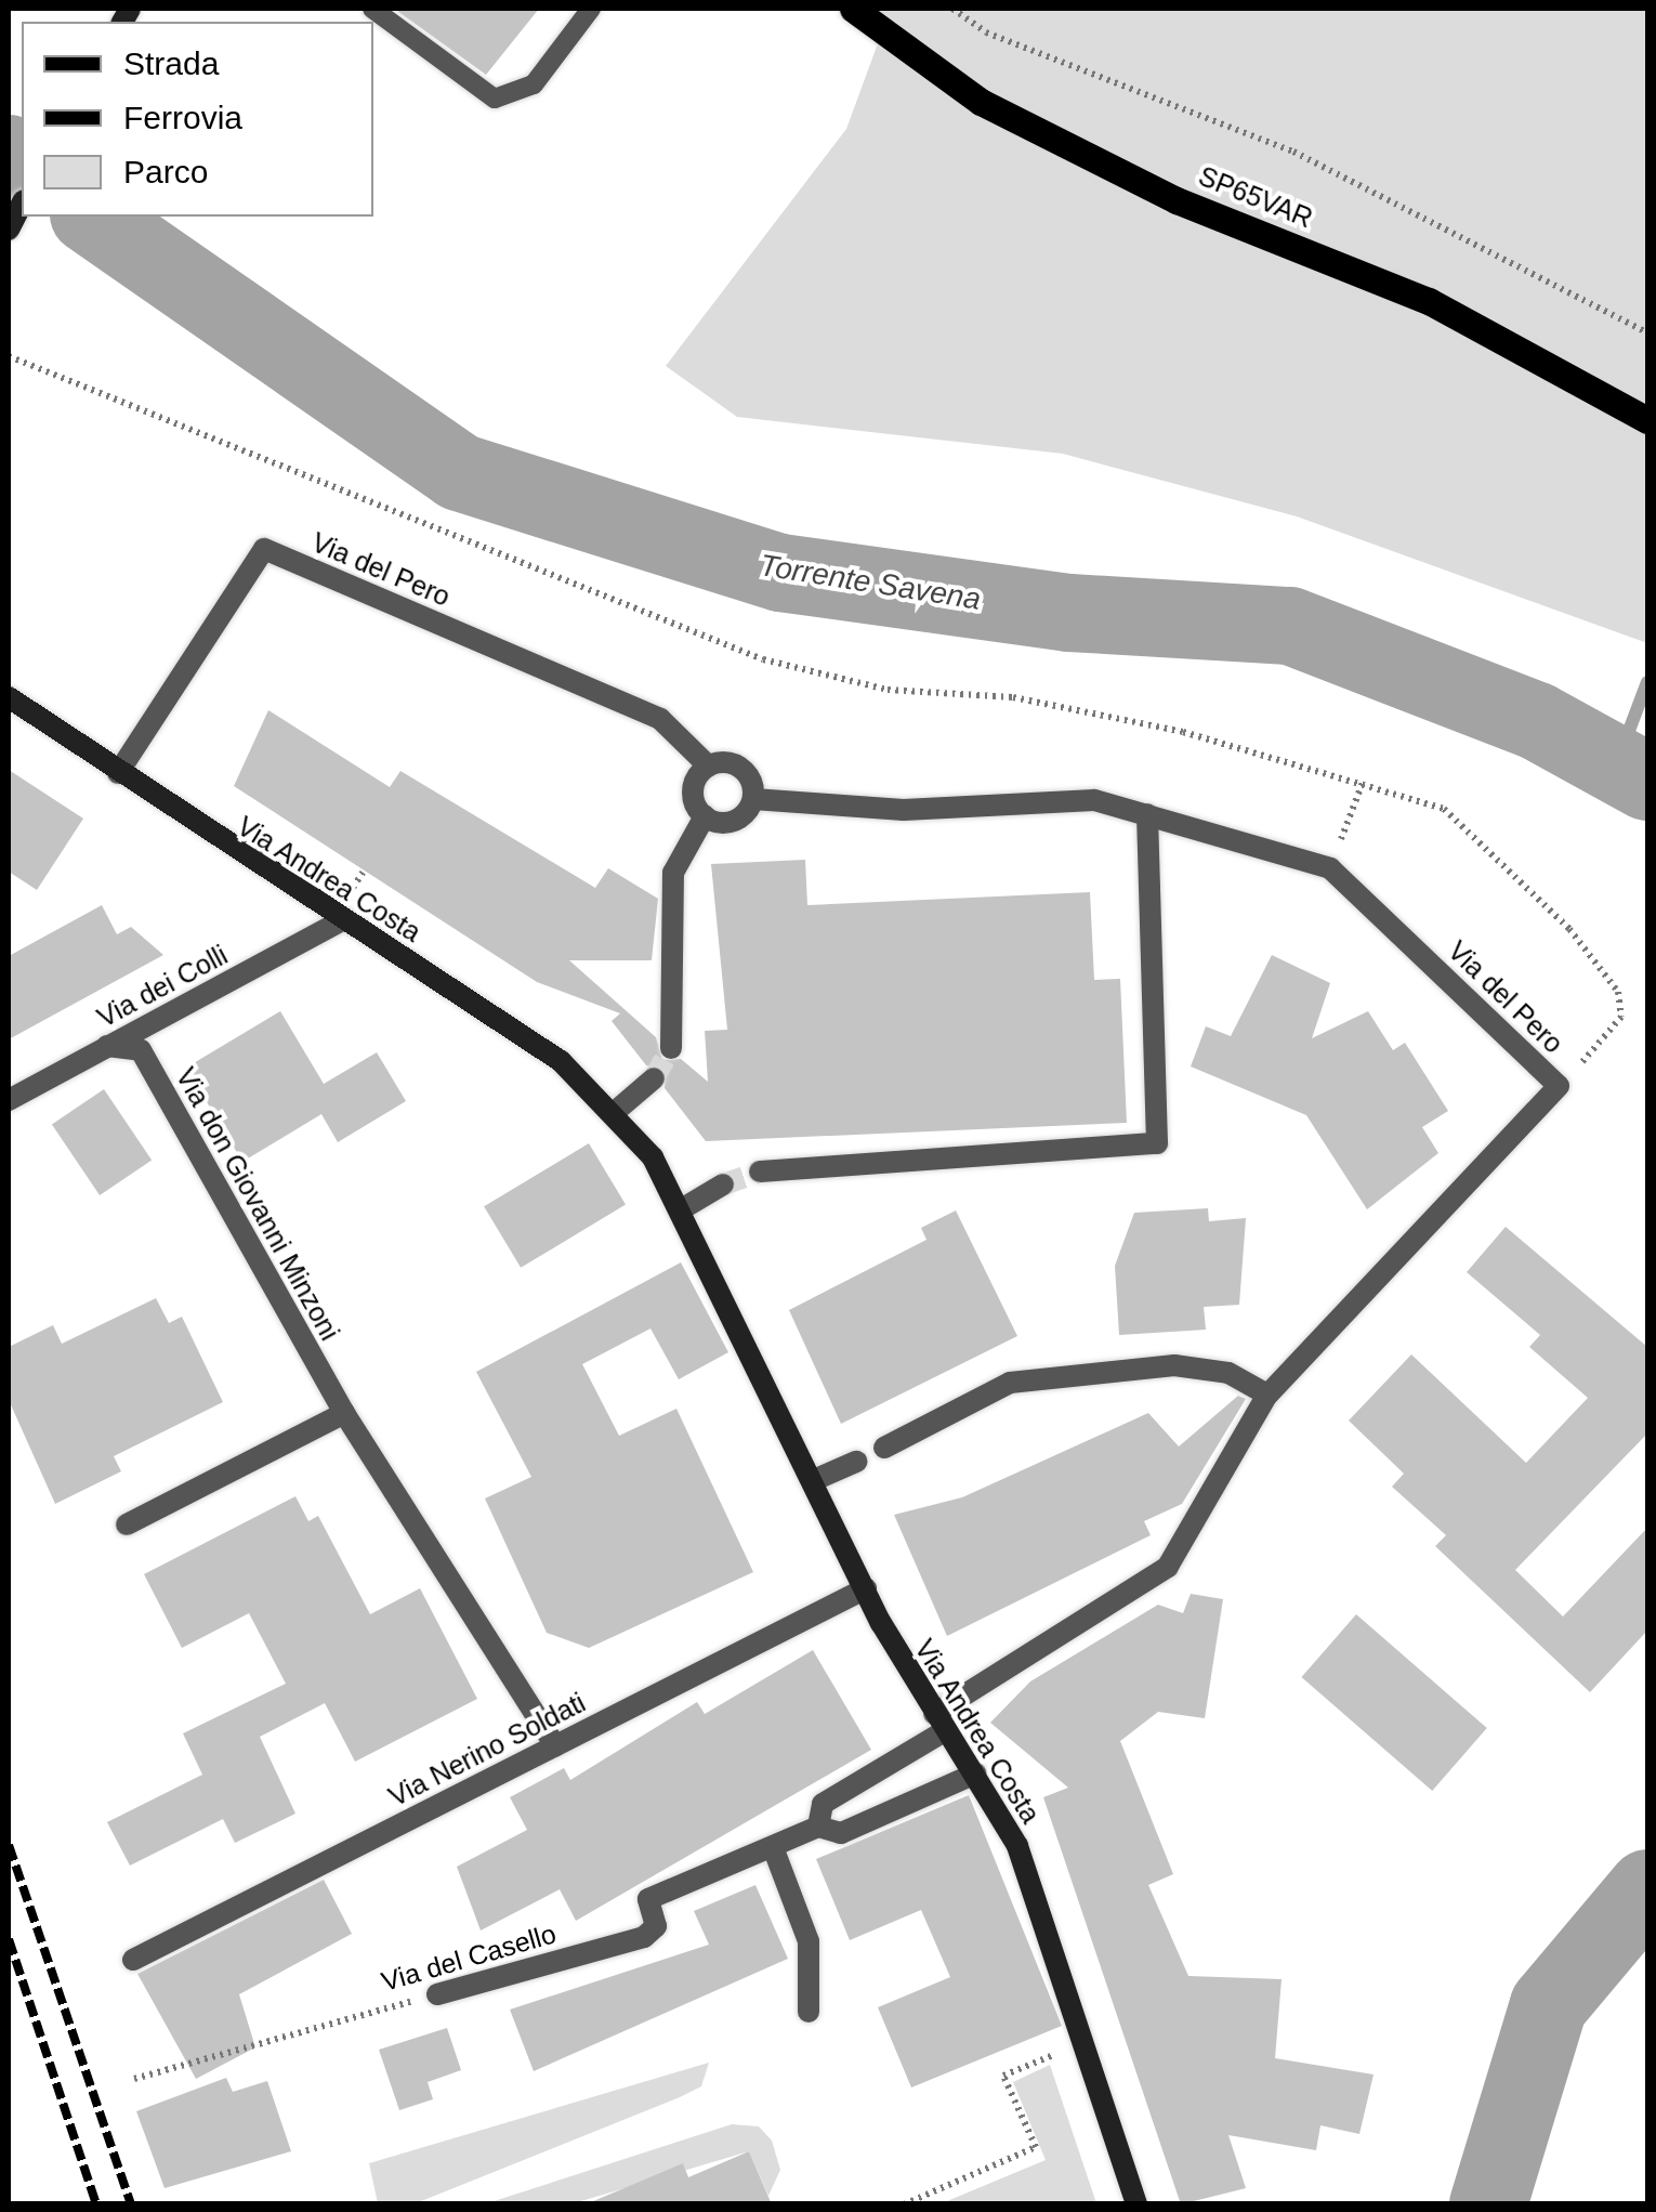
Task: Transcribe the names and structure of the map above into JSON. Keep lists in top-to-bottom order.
{
  "streets": {
    "main road": ["SP65VAR", "Via Andrea Costa"],
    "street": [
      "Via del Pero",
      "Via dei Colli",
      "Via don Giovanni Minzoni",
      "Via Nerino Soldati",
      "Via del Casello"
    ]
  },
  "crossings": [
    ["Via del Pero", "Via Andrea Costa"],
    ["Via del Pero", "Via del Casello"],
    ["Via Andrea Costa", "Via dei Colli"],
    ["Via Andrea Costa", "Via Nerino Soldati"],
    ["Via Andrea Costa", "Via del Casello"],
    ["Via dei Colli", "Via don Giovanni Minzoni"],
    ["Via don Giovanni Minzoni", "Via Nerino Soldati"]
  ],
  "water": ["Torrente Savena"],
  "legend": ["Strada", "Ferrovia", "Parco"]
}
